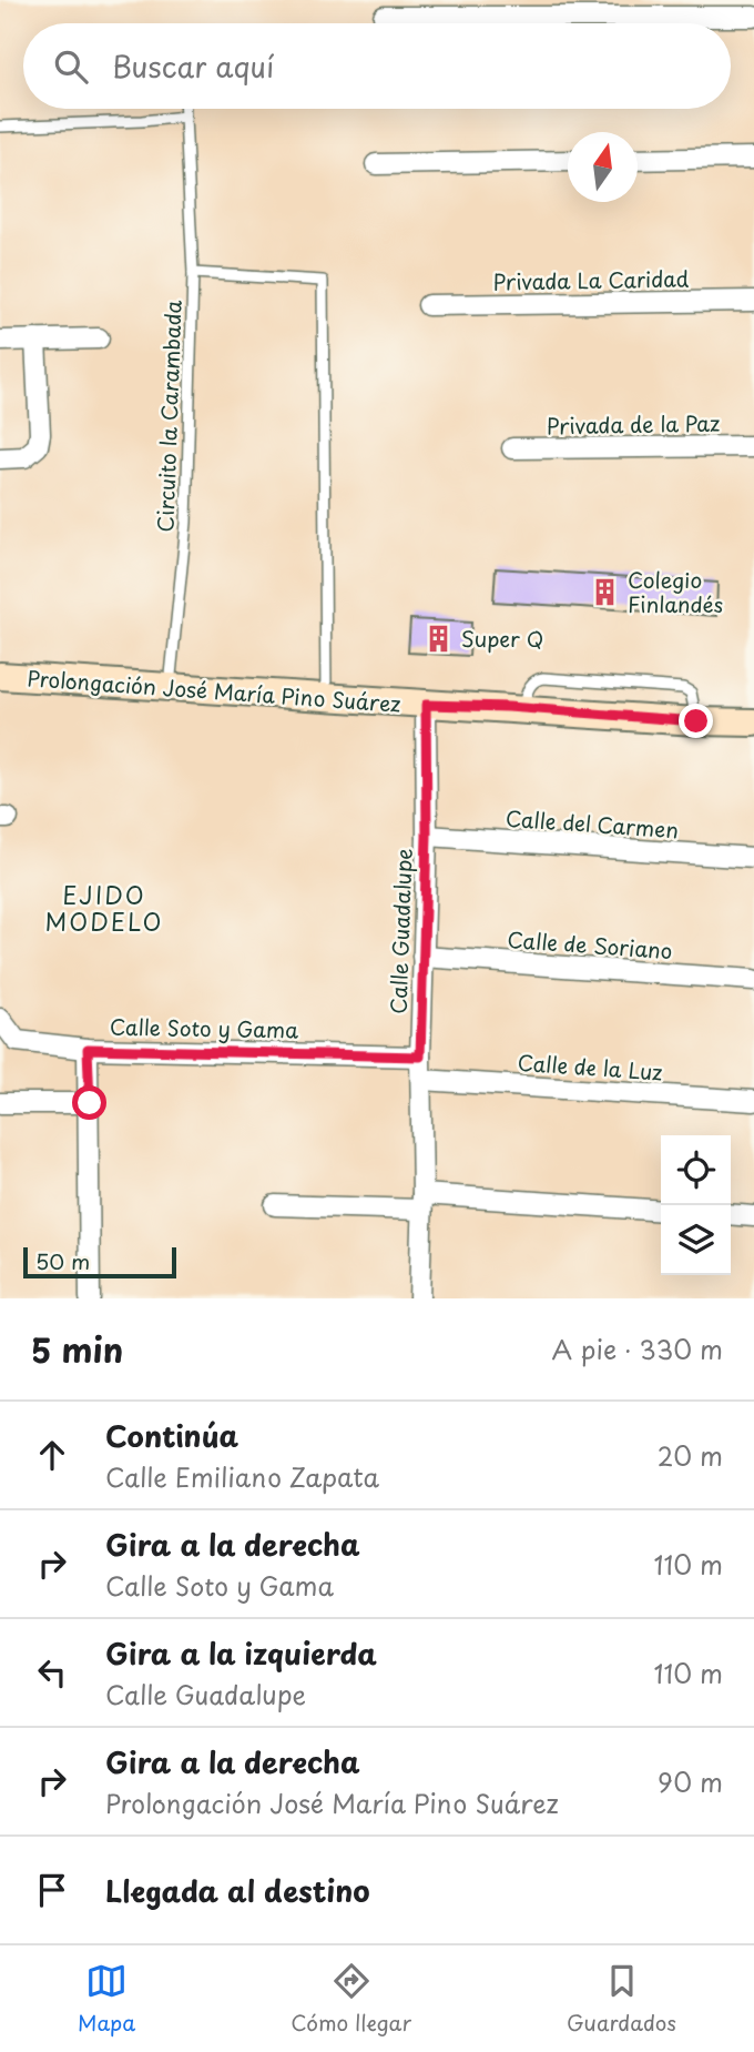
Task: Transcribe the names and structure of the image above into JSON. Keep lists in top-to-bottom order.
{
  "streets": {
    "main road": ["Prolongación José María Pino Suárez"],
    "street": [
      "Privada La Caridad",
      "Privada de la Paz",
      "Calle del Carmen",
      "Calle Guadalupe",
      "Calle de Soriano",
      "Calle Soto y Gama",
      "Calle de la Luz"
    ],
    "lane": ["Circuito la Carambada"]
  },
  "crossings": [
    ["Circuito la Carambada", "Prolongación José María Pino Suárez"],
    ["Prolongación José María Pino Suárez", "Calle Guadalupe"],
    ["Calle del Carmen", "Calle Guadalupe"],
    ["Calle Guadalupe", "Calle de Soriano"],
    ["Calle Guadalupe", "Calle Soto y Gama"],
    ["Calle Guadalupe", "Calle de la Luz"]
  ],
  "districts": ["EJIDO MODELO"],
  "places": {
    "building": ["Colegio Finlandés", "Super Q"]
  },
  "scale_bar": "50 m",
  "north": "top",
  "page": {
    "search": "Buscar aquí",
    "scale": "50 m",
    "heading": ["5 min", "A pie · 330 m"],
    "list": [
      ["Continúa", "Calle Emiliano Zapata", "20 m"],
      ["Gira a la derecha", "Calle Soto y Gama", "110 m"],
      ["Gira a la izquierda", "Calle Guadalupe", "110 m"],
      ["Gira a la derecha", "Prolongación José María Pino Suárez", "90 m"],
      "Llegada al destino"
    ],
    "nav": ["Mapa", "Cómo llegar", "Guardados"]
  }
}
